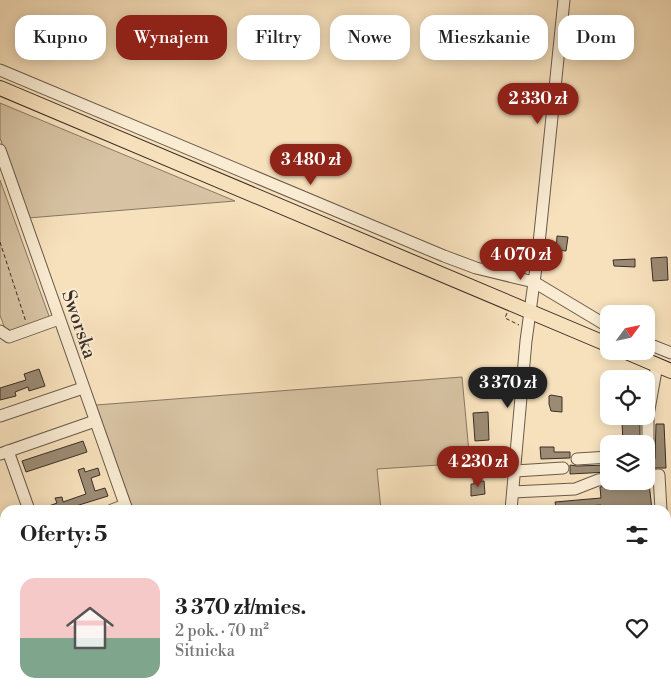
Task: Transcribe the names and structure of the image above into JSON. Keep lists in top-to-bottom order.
{
  "streets": {
    "street": ["Sworska"]
  },
  "north": "top right",
  "page": {
    "chip": [
      "Kupno",
      "Wynajem",
      "Filtry",
      "Nowe",
      "Mieszkanie",
      "Dom"
    ],
    "price": [
      "2 330 zł",
      "3 480 zł",
      "4 070 zł",
      "3 370 zł",
      "4 230 zł"
    ],
    "heading": "Oferty: 5",
    "list": [
      {
        "name": "3 370 zł/mies.",
        "note": "2 pok. · 70 m² · Sitnicka"
      }
    ]
  }
}
